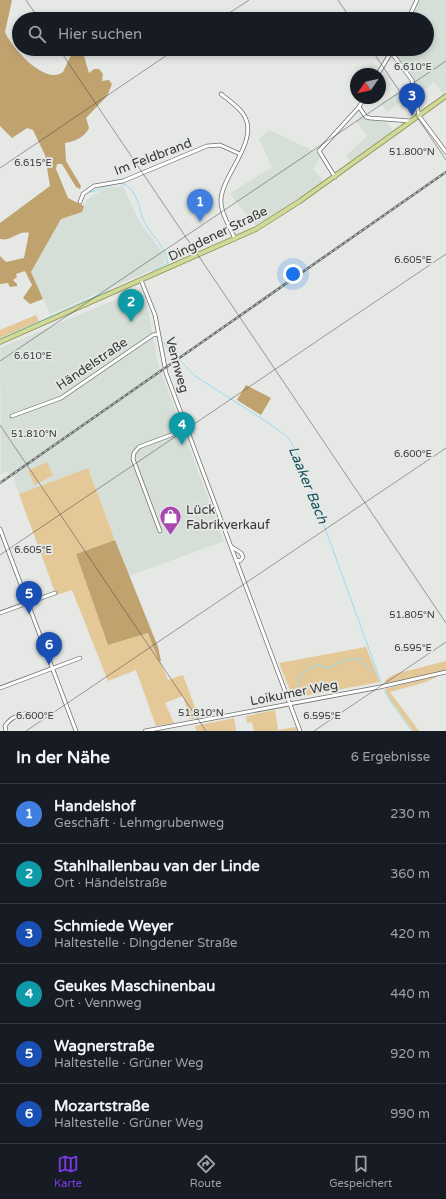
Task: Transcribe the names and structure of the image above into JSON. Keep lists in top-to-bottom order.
{
  "streets": {
    "main road": ["Dingdener Straße"],
    "street": [
      "Im Feldbrand",
      "Händelstraße",
      "Vennweg",
      "Loikumer Weg"
    ]
  },
  "crossings": [
    ["Dingdener Straße", "Vennweg"],
    ["Händelstraße", "Vennweg"],
    ["Vennweg", "Loikumer Weg"]
  ],
  "water": ["Laaker Bach"],
  "places": {
    "shop": ["Lück Fabrikverkauf"]
  },
  "north": "bottom left",
  "page": {
    "search": "Hier suchen",
    "pins": [
      "3",
      "1",
      "2",
      "4",
      "5",
      "6"
    ],
    "heading": ["In der Nähe", "6 Ergebnisse"],
    "list": [
      {
        "mark": "1",
        "name": "Handelshof",
        "note": "Geschäft · Lehmgrubenweg",
        "value": "230 m"
      },
      {
        "mark": "2",
        "name": "Stahlhallenbau van der Linde",
        "note": "Ort · Händelstraße",
        "value": "360 m"
      },
      {
        "mark": "3",
        "name": "Schmiede Weyer",
        "note": "Haltestelle · Dingdener Straße",
        "value": "420 m"
      },
      {
        "mark": "4",
        "name": "Geukes Maschinenbau",
        "note": "Ort · Vennweg",
        "value": "440 m"
      },
      {
        "mark": "5",
        "name": "Wagnerstraße",
        "note": "Haltestelle · Grüner Weg",
        "value": "920 m"
      },
      {
        "mark": "6",
        "name": "Mozartstraße",
        "note": "Haltestelle · Grüner Weg",
        "value": "990 m"
      }
    ],
    "nav": ["Karte", "Route", "Gespeichert"]
  },
  "coordinates": [
    "6.610°E",
    "51.800°N",
    "6.615°E",
    "6.605°E",
    "51.810°N",
    "6.600°E",
    "51.805°N",
    "6.595°E"
  ]
}
